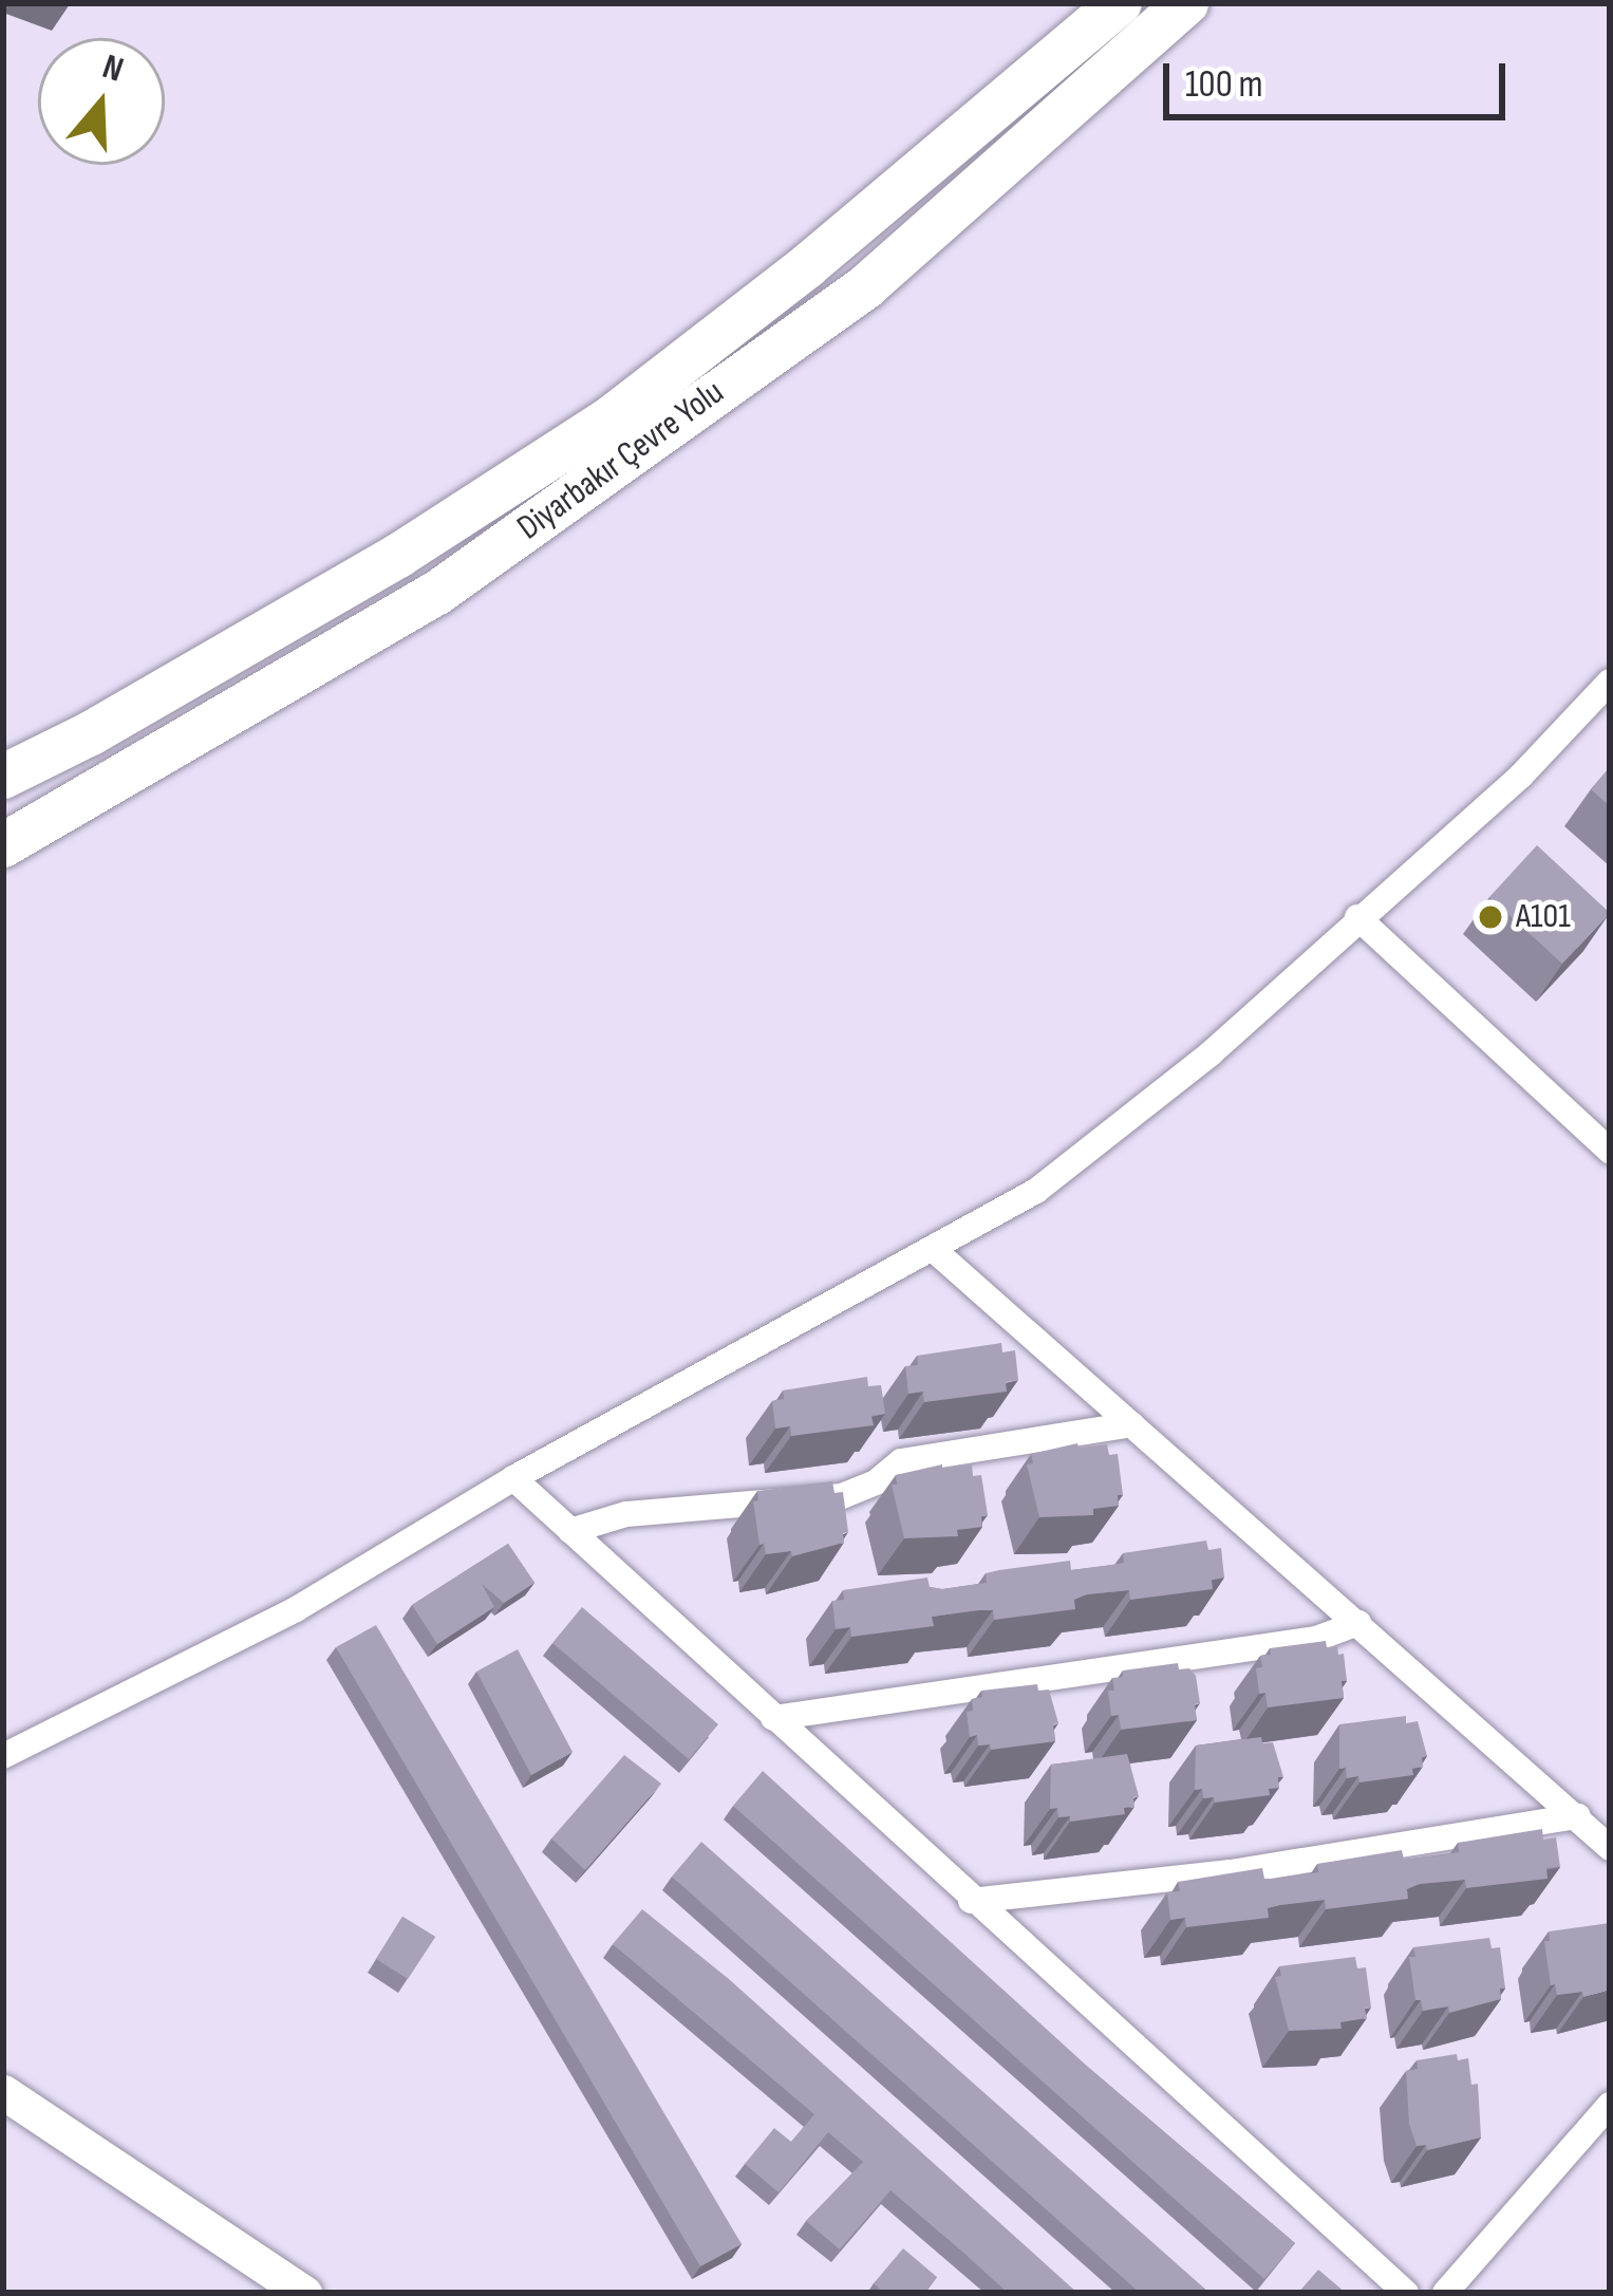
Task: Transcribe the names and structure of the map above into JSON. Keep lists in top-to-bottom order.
{
  "streets": {
    "highway": ["Diyarbakır Çevre Yolu"]
  },
  "places": ["A101"],
  "scale_bar": "100 m",
  "north": "top"
}
